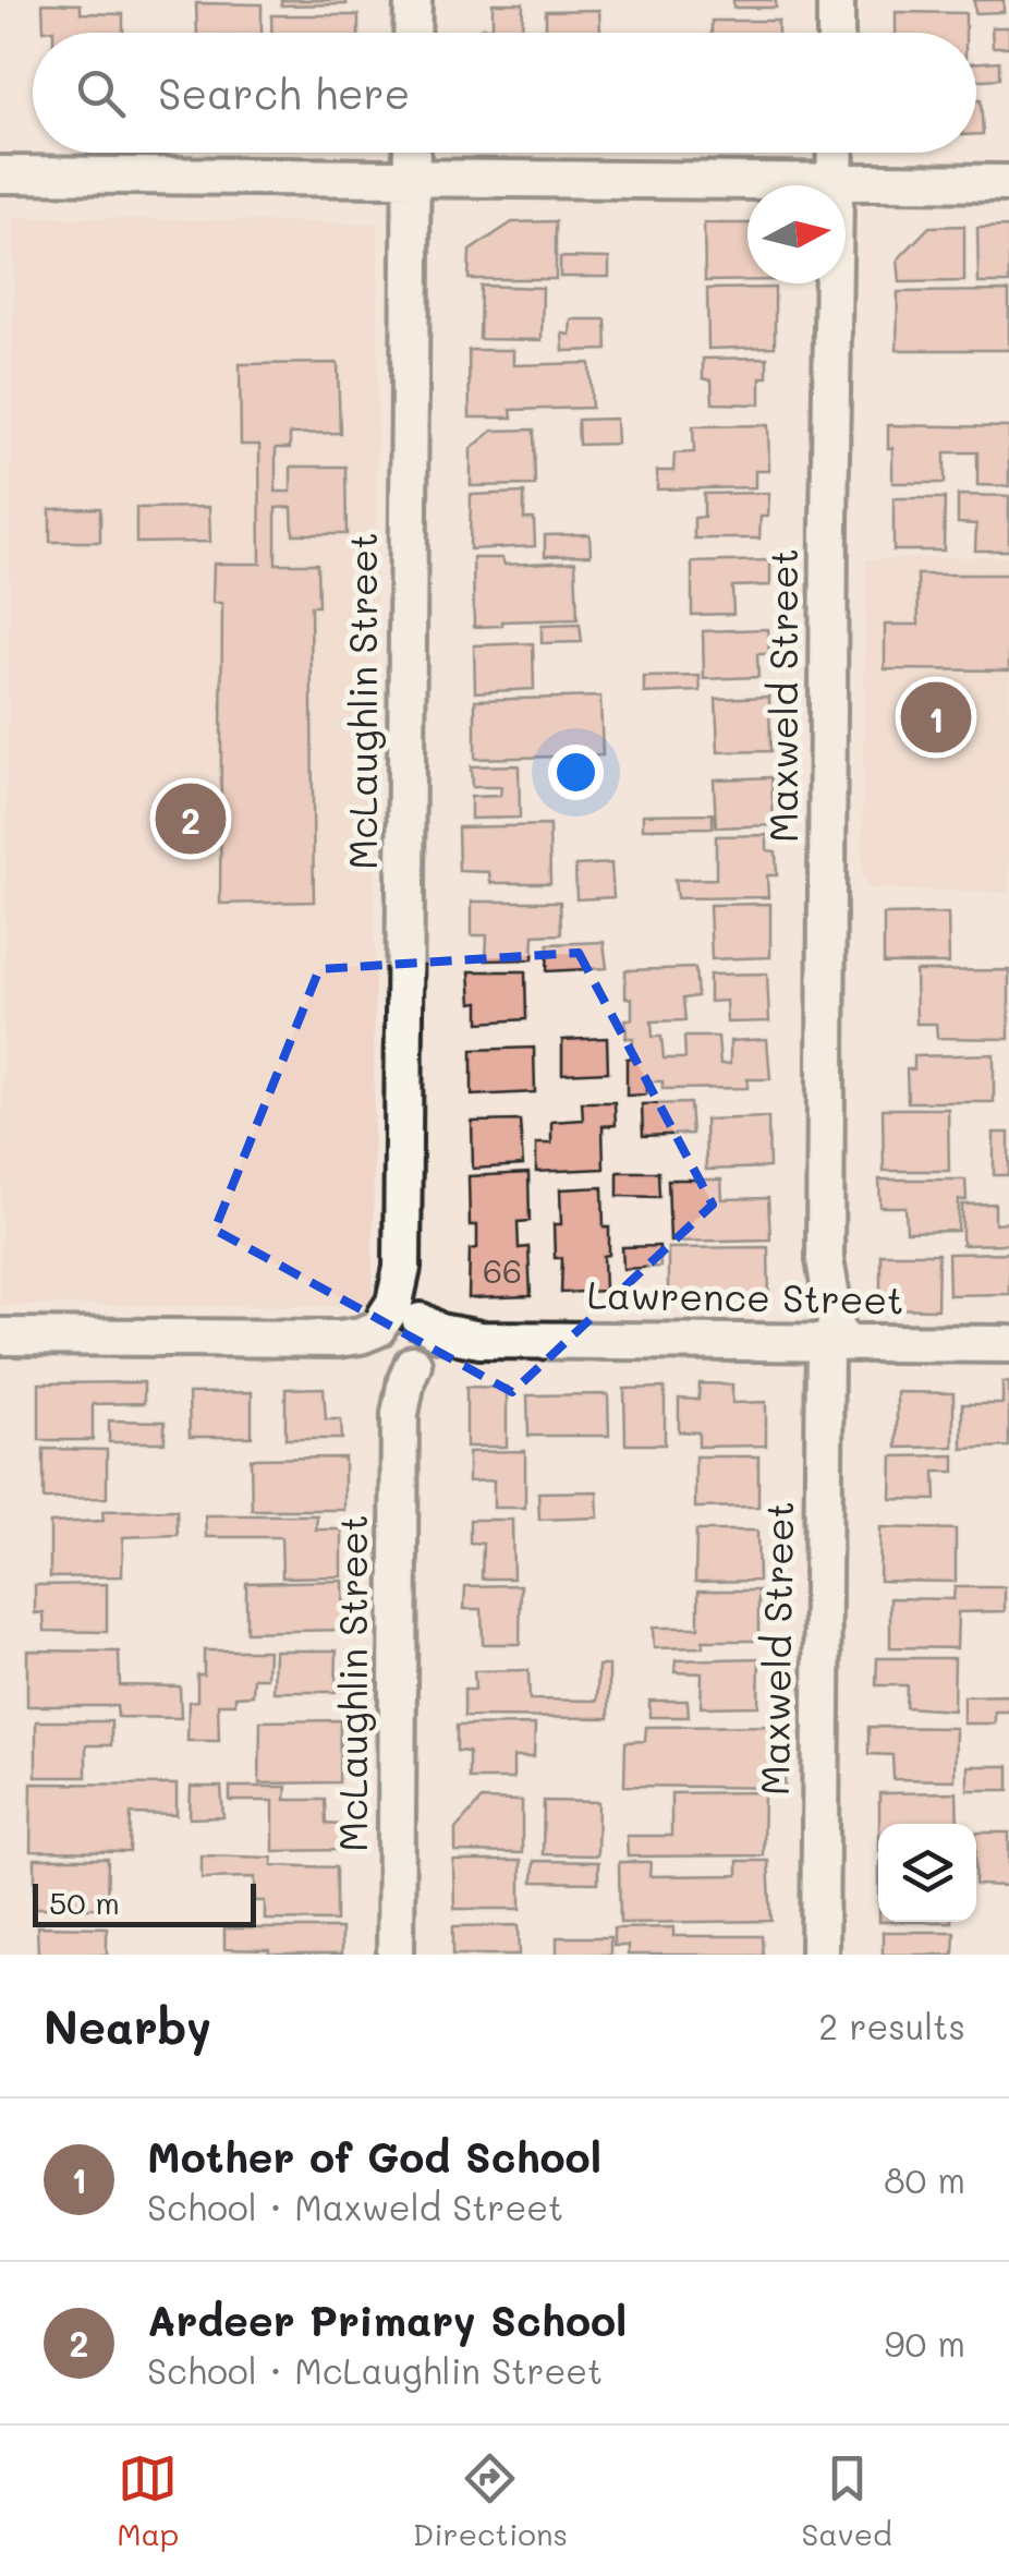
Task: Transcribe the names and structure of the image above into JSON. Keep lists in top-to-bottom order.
{
  "streets": {
    "street": ["Maxweld Street", "McLaughlin Street", "Lawrence Street"]
  },
  "crossings": [
    ["Maxweld Street", "Lawrence Street"],
    ["McLaughlin Street", "Lawrence Street"]
  ],
  "house_numbers": ["66"],
  "scale_bar": "50 m",
  "north": "right",
  "page": {
    "search": "Search here",
    "pins": ["1", "2"],
    "scale": "50 m",
    "heading": ["Nearby", "2 results"],
    "list": [
      {
        "mark": "1",
        "name": "Mother of God School",
        "note": "School · Maxweld Street",
        "value": "80 m"
      },
      {
        "mark": "2",
        "name": "Ardeer Primary School",
        "note": "School · McLaughlin Street",
        "value": "90 m"
      }
    ],
    "nav": ["Map", "Directions", "Saved"]
  }
}
